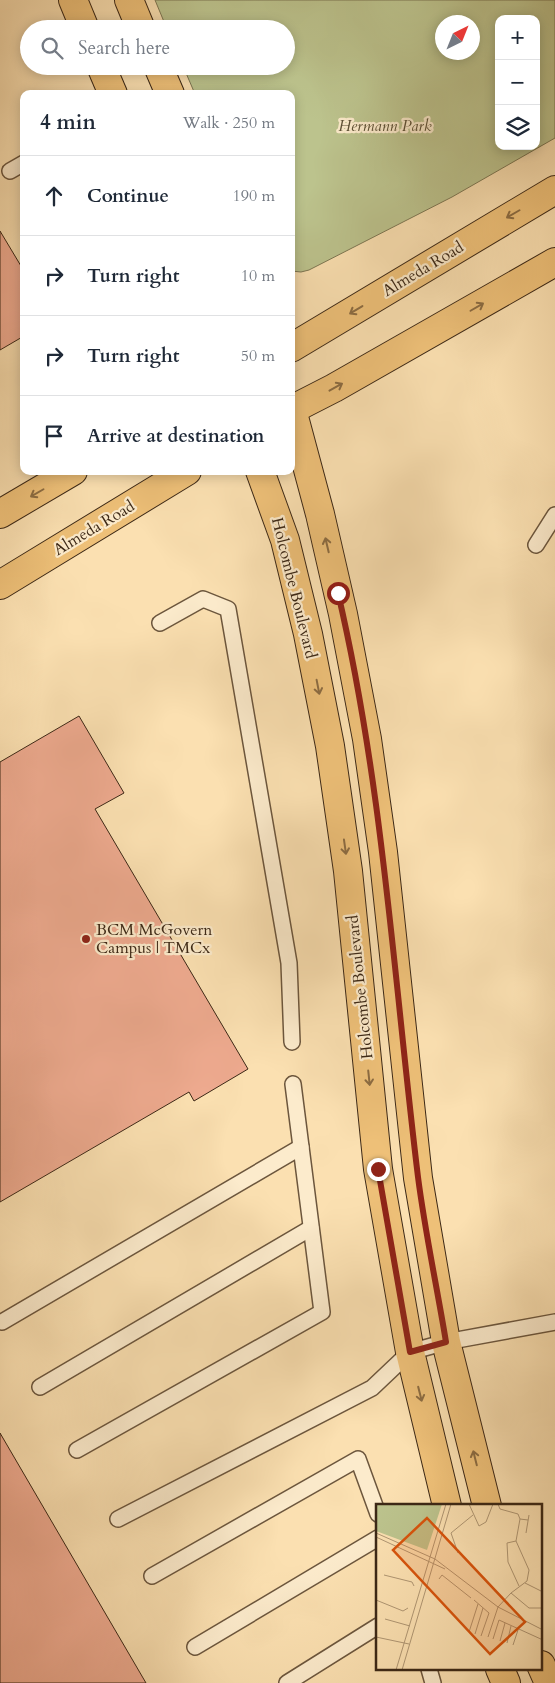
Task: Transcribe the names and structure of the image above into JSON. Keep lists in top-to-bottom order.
{
  "streets": {
    "main road": ["Almeda Road", "Holcombe Boulevard"]
  },
  "parks": ["Hermann Park"],
  "places": ["BCM McGovern Campus | TMCx"],
  "north": "top right",
  "page": {
    "map_buttons": ["+", "−"],
    "search": "Search here",
    "heading": ["4 min", "Walk · 250 m"],
    "list": [
      ["Continue", "190 m"],
      ["Turn right", "10 m"],
      ["Turn right", "50 m"],
      "Arrive at destination"
    ]
  }
}
